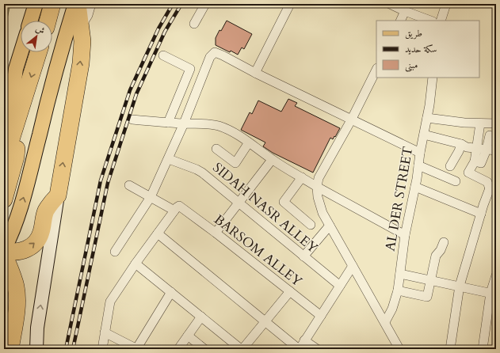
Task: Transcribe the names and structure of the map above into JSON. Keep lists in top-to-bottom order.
{
  "streets": {
    "street": ["AL DER STREET", "SIDAH NASR ALLEY", "BARSOM ALLEY"]
  },
  "legend": ["طريق", "سكة حديد", "مبنى"],
  "north": "top right"
}
